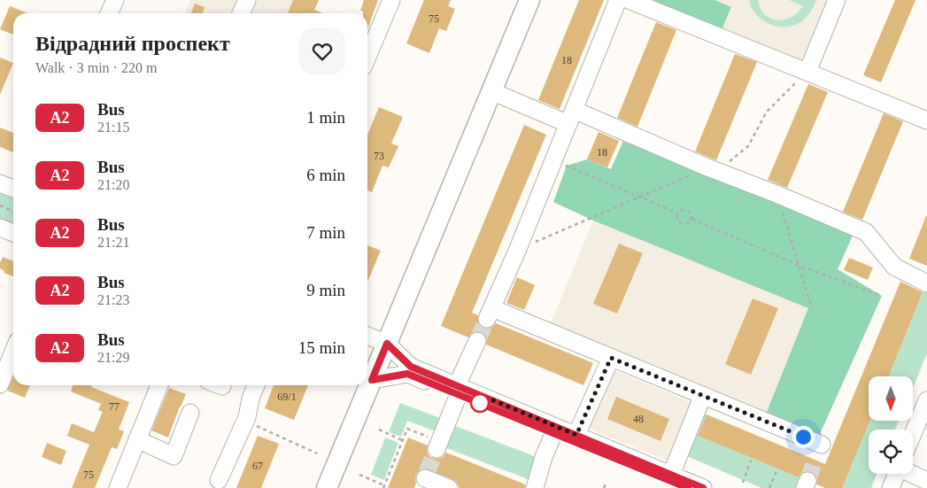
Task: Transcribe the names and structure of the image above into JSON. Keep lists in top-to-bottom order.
{
  "lines": ["bus line А2"],
  "house_numbers": [
    "75",
    "18",
    "18",
    "73",
    "69/1",
    "77",
    "48",
    "67",
    "75"
  ],
  "north": "bottom",
  "page": {
    "heading": ["Відрадний проспект", "Walk · 3 min · 220 m"],
    "list": [
      {
        "mark": "А2",
        "name": "Bus",
        "note": "21:15",
        "value": "1 min"
      },
      {
        "mark": "А2",
        "name": "Bus",
        "note": "21:20",
        "value": "6 min"
      },
      {
        "mark": "А2",
        "name": "Bus",
        "note": "21:21",
        "value": "7 min"
      },
      {
        "mark": "А2",
        "name": "Bus",
        "note": "21:23",
        "value": "9 min"
      },
      {
        "mark": "А2",
        "name": "Bus",
        "note": "21:29",
        "value": "15 min"
      }
    ]
  }
}
